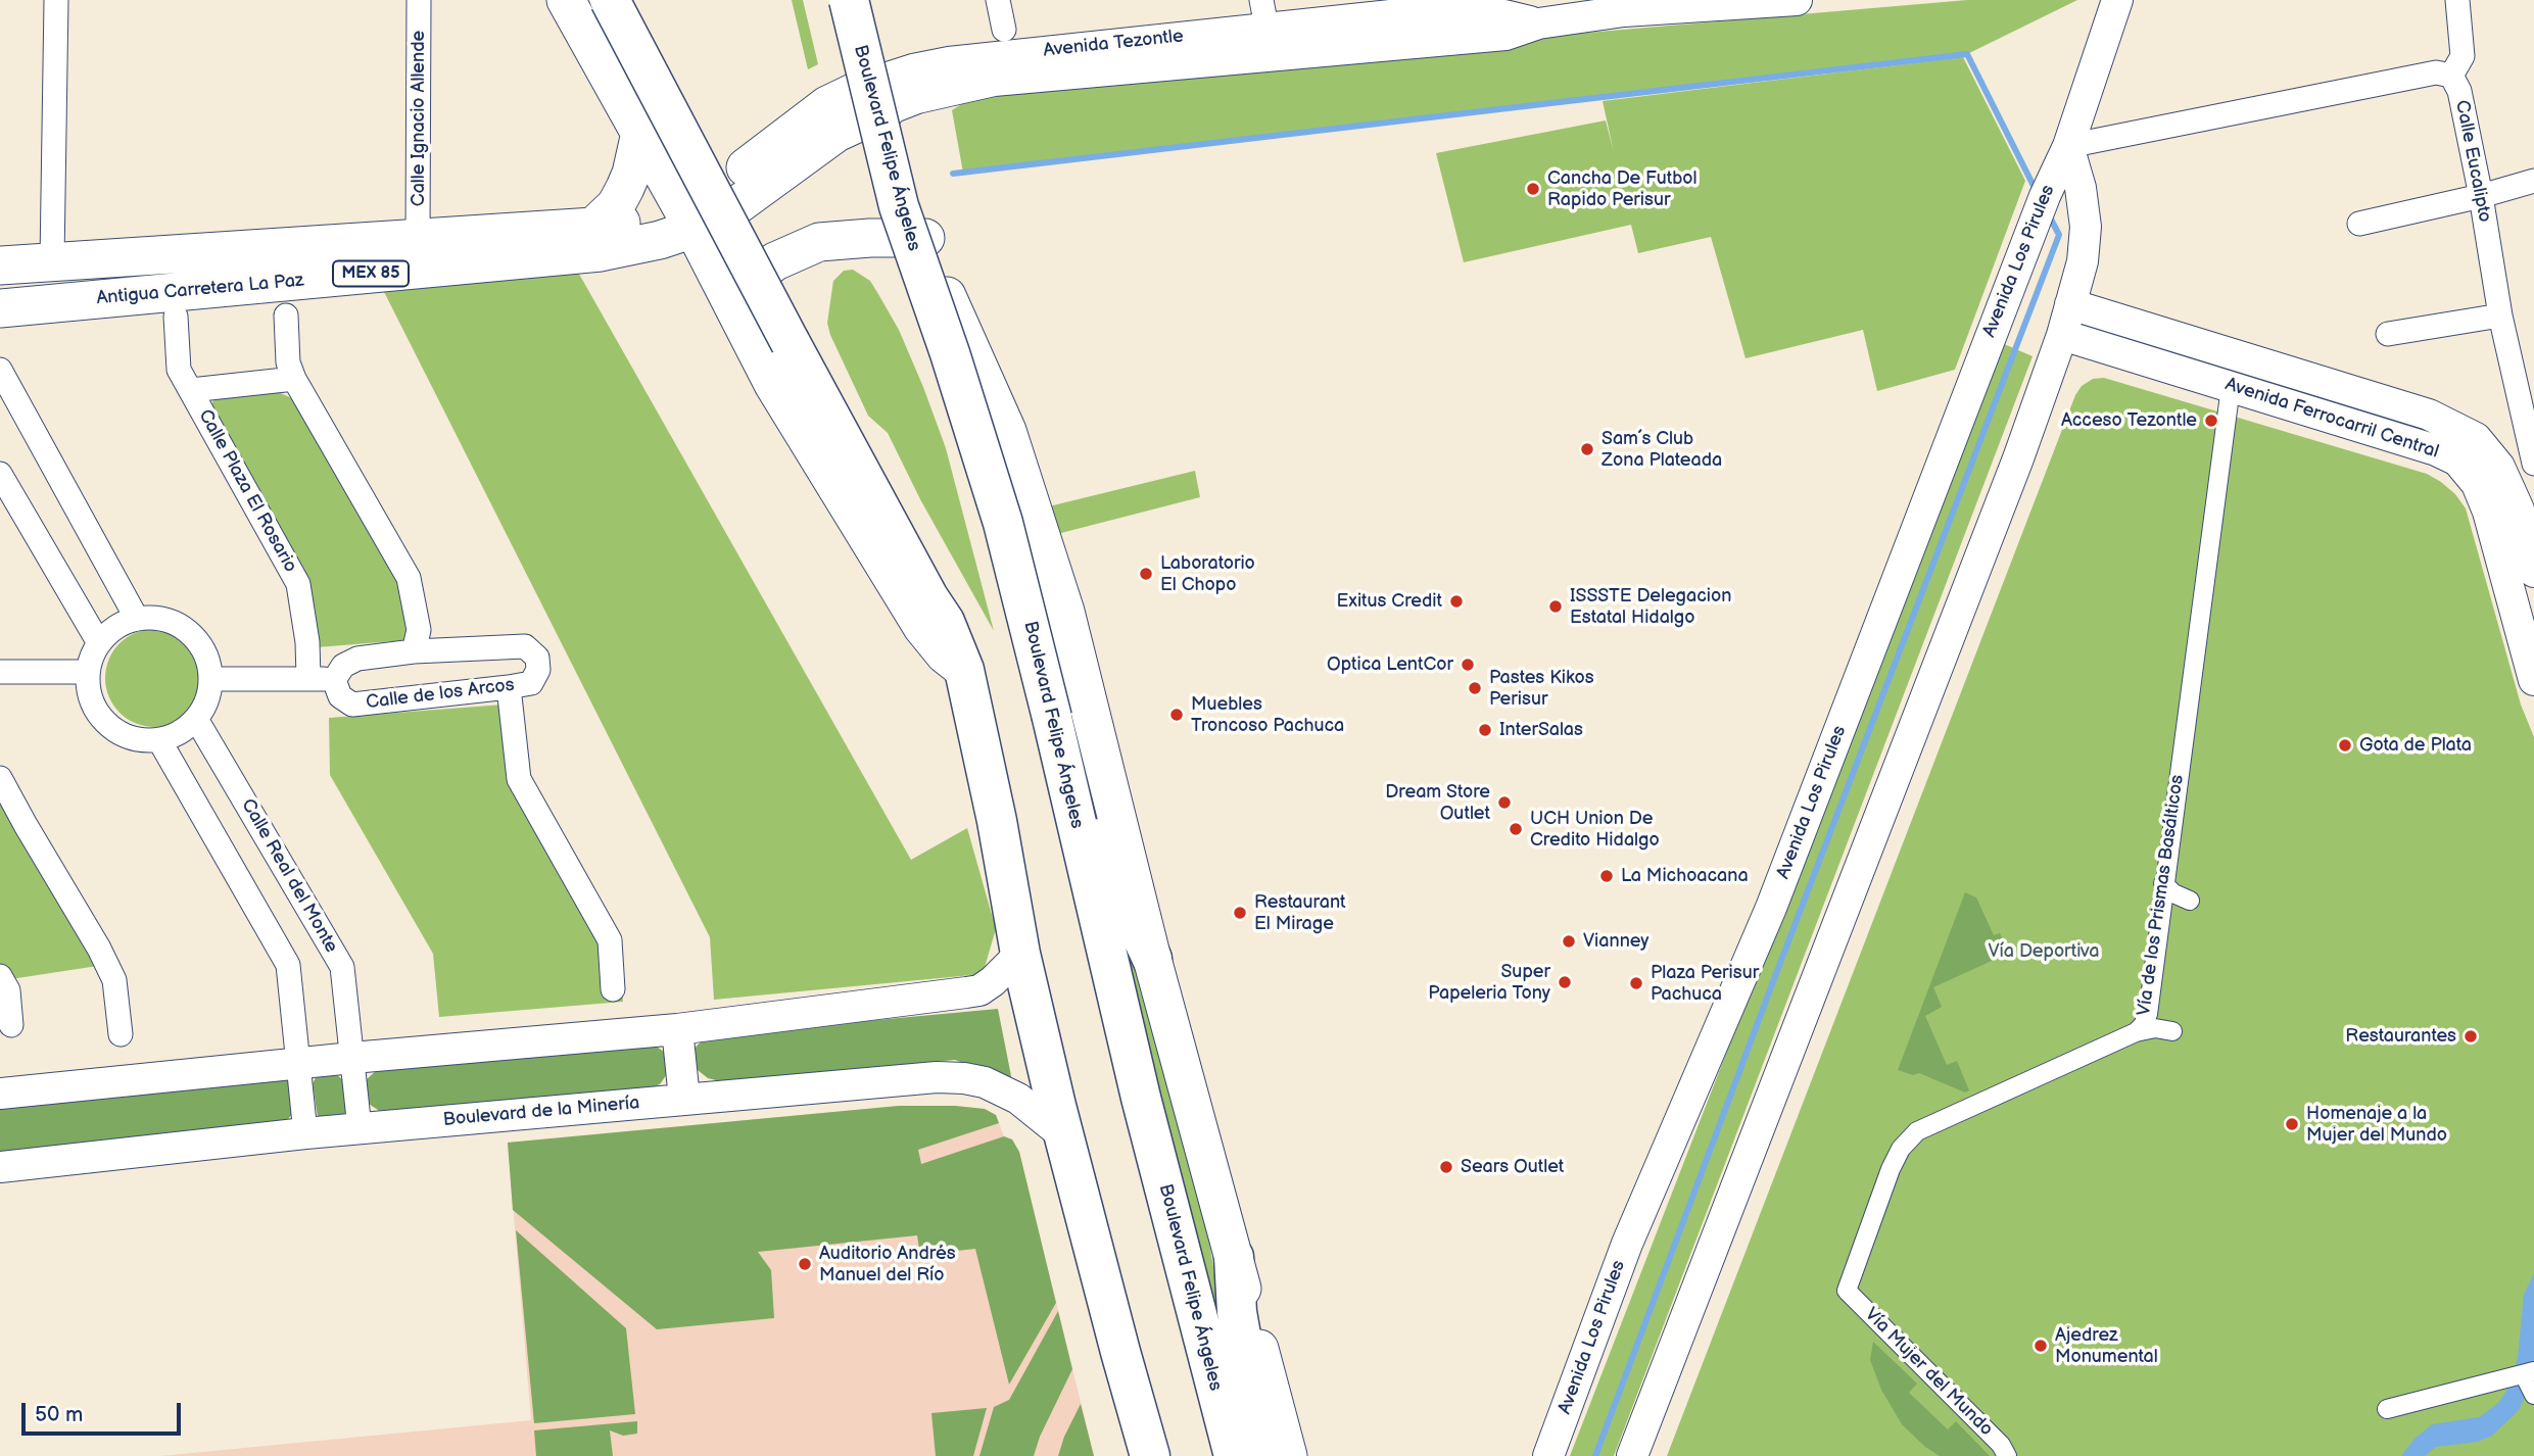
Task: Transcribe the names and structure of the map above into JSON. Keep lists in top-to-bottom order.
{
  "streets": {
    "highway": ["Boulevard Felipe Ángeles"],
    "main road": ["Avenida Tezontle", "MEX 85", "Antigua Carretera La Paz"],
    "street": [
      "Calle Ignacio Allende",
      "Calle Eucalipto",
      "Avenida Los Pirules",
      "Avenida Ferrocarril Central",
      "Calle Plaza El Rosario",
      "Calle de los Arcos",
      "Calle Real del Monte",
      "Vía de los Prismas Basálticos",
      "Boulevard de la Minería",
      "Vía Mujer del Mundo"
    ]
  },
  "crossings": [
    ["Avenida Tezontle", "Boulevard Felipe Ángeles"],
    ["Avenida Tezontle", "Antigua Carretera La Paz"],
    ["Calle Ignacio Allende", "Antigua Carretera La Paz"],
    ["Calle Eucalipto", "Avenida Los Pirules"],
    ["Avenida Los Pirules", "Avenida Ferrocarril Central"],
    ["Avenida Ferrocarril Central", "Vía de los Prismas Basálticos"],
    ["Calle Real del Monte", "Boulevard de la Minería"],
    ["Vía de los Prismas Basálticos", "Vía Mujer del Mundo"]
  ],
  "parks": ["Vía Deportiva"],
  "places": [
    "Cancha De Futbol Rapido Perisur",
    "Acceso Tezontle",
    "Sam´s Club Zona Plateada",
    "Laboratorio El Chopo",
    "Exitus Credit",
    "ISSSTE Delegacion Estatal Hidalgo",
    "Optica LentCor",
    "Pastes Kikos Perisur",
    "Muebles Troncoso Pachuca",
    "InterSalas",
    "Gota de Plata",
    "Dream Store Outlet",
    "UCH Union De Credito Hidalgo",
    "La Michoacana",
    "Restaurant El Mirage",
    "Vianney",
    "Super Papeleria Tony",
    "Plaza Perisur Pachuca",
    "Restaurantes",
    "Homenaje a la Mujer del Mundo",
    "Sears Outlet",
    "Auditorio Andrés Manuel del Río",
    "Ajedrez Monumental"
  ],
  "scale_bar": "50 m"
}
